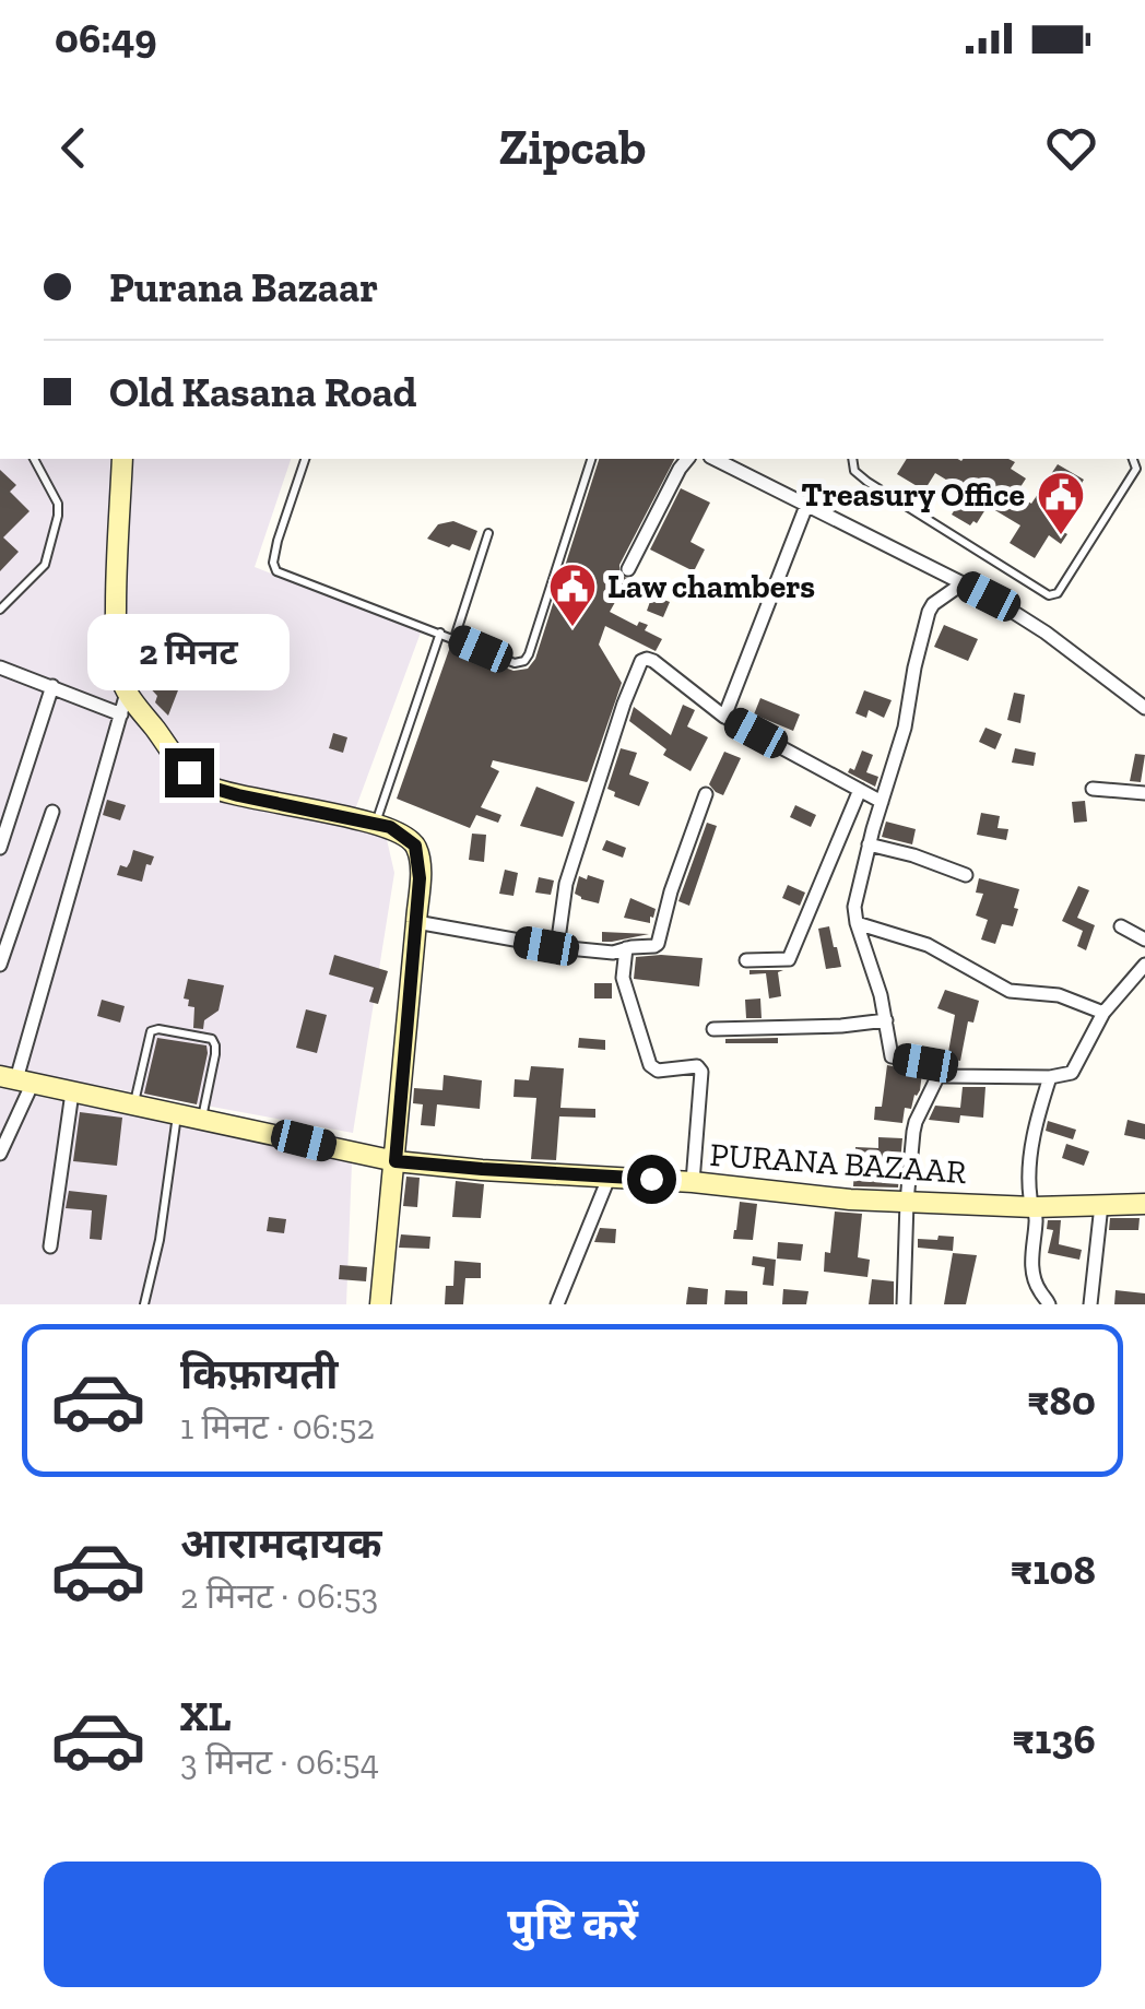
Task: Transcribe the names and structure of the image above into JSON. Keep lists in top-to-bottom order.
{
  "streets": {
    "street": ["PURANA BAZAAR"]
  },
  "places": {
    "public building": ["Treasury Office", "Law chambers"]
  },
  "page": {
    "status": "06:49",
    "header": "Zipcab",
    "banner": ["Purana Bazaar", "Old Kasana Road"],
    "bubble": "2 मिनट",
    "list": [
      {
        "name": "किफ़ायती",
        "note": "1 मिनट · 06:52",
        "value": "₹80"
      },
      {
        "name": "आरामदायक",
        "note": "2 मिनट · 06:53",
        "value": "₹108"
      },
      {
        "name": "XL",
        "note": "3 मिनट · 06:54",
        "value": "₹136"
      }
    ],
    "buttons": "पुष्टि करें"
  }
}
